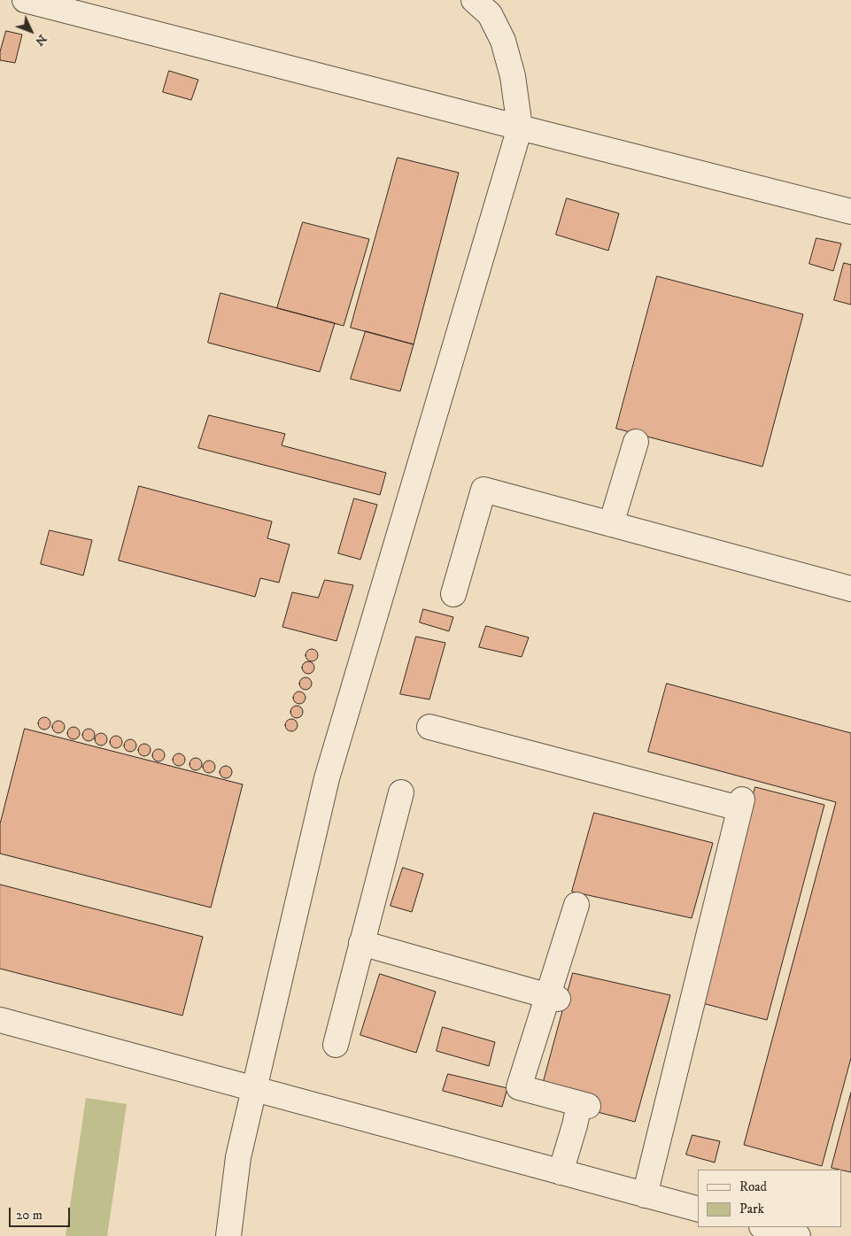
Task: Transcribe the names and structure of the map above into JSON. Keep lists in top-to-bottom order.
{
  "legend": ["Road", "Park"],
  "scale_bar": "20 m",
  "north": "bottom right"
}
